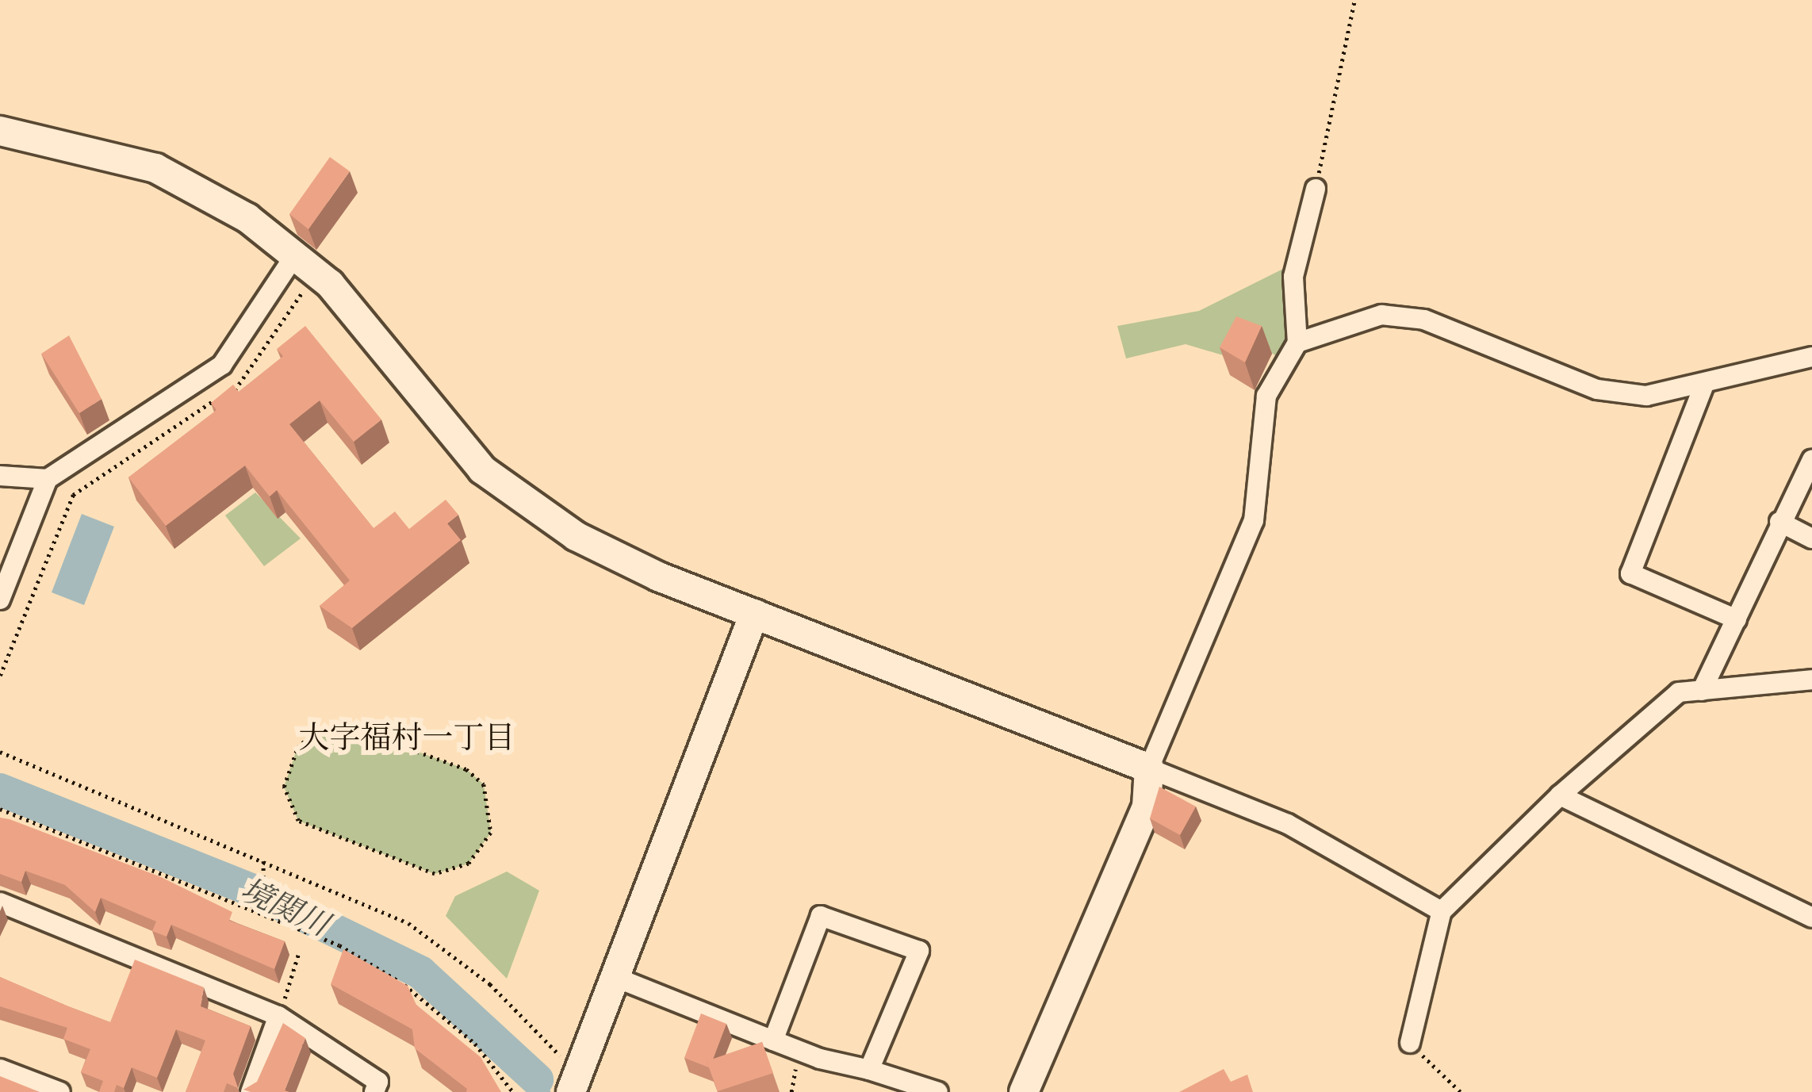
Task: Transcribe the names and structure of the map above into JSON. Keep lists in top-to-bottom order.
{
  "districts": ["大字福村一丁目"],
  "water": ["境関川"]
}
